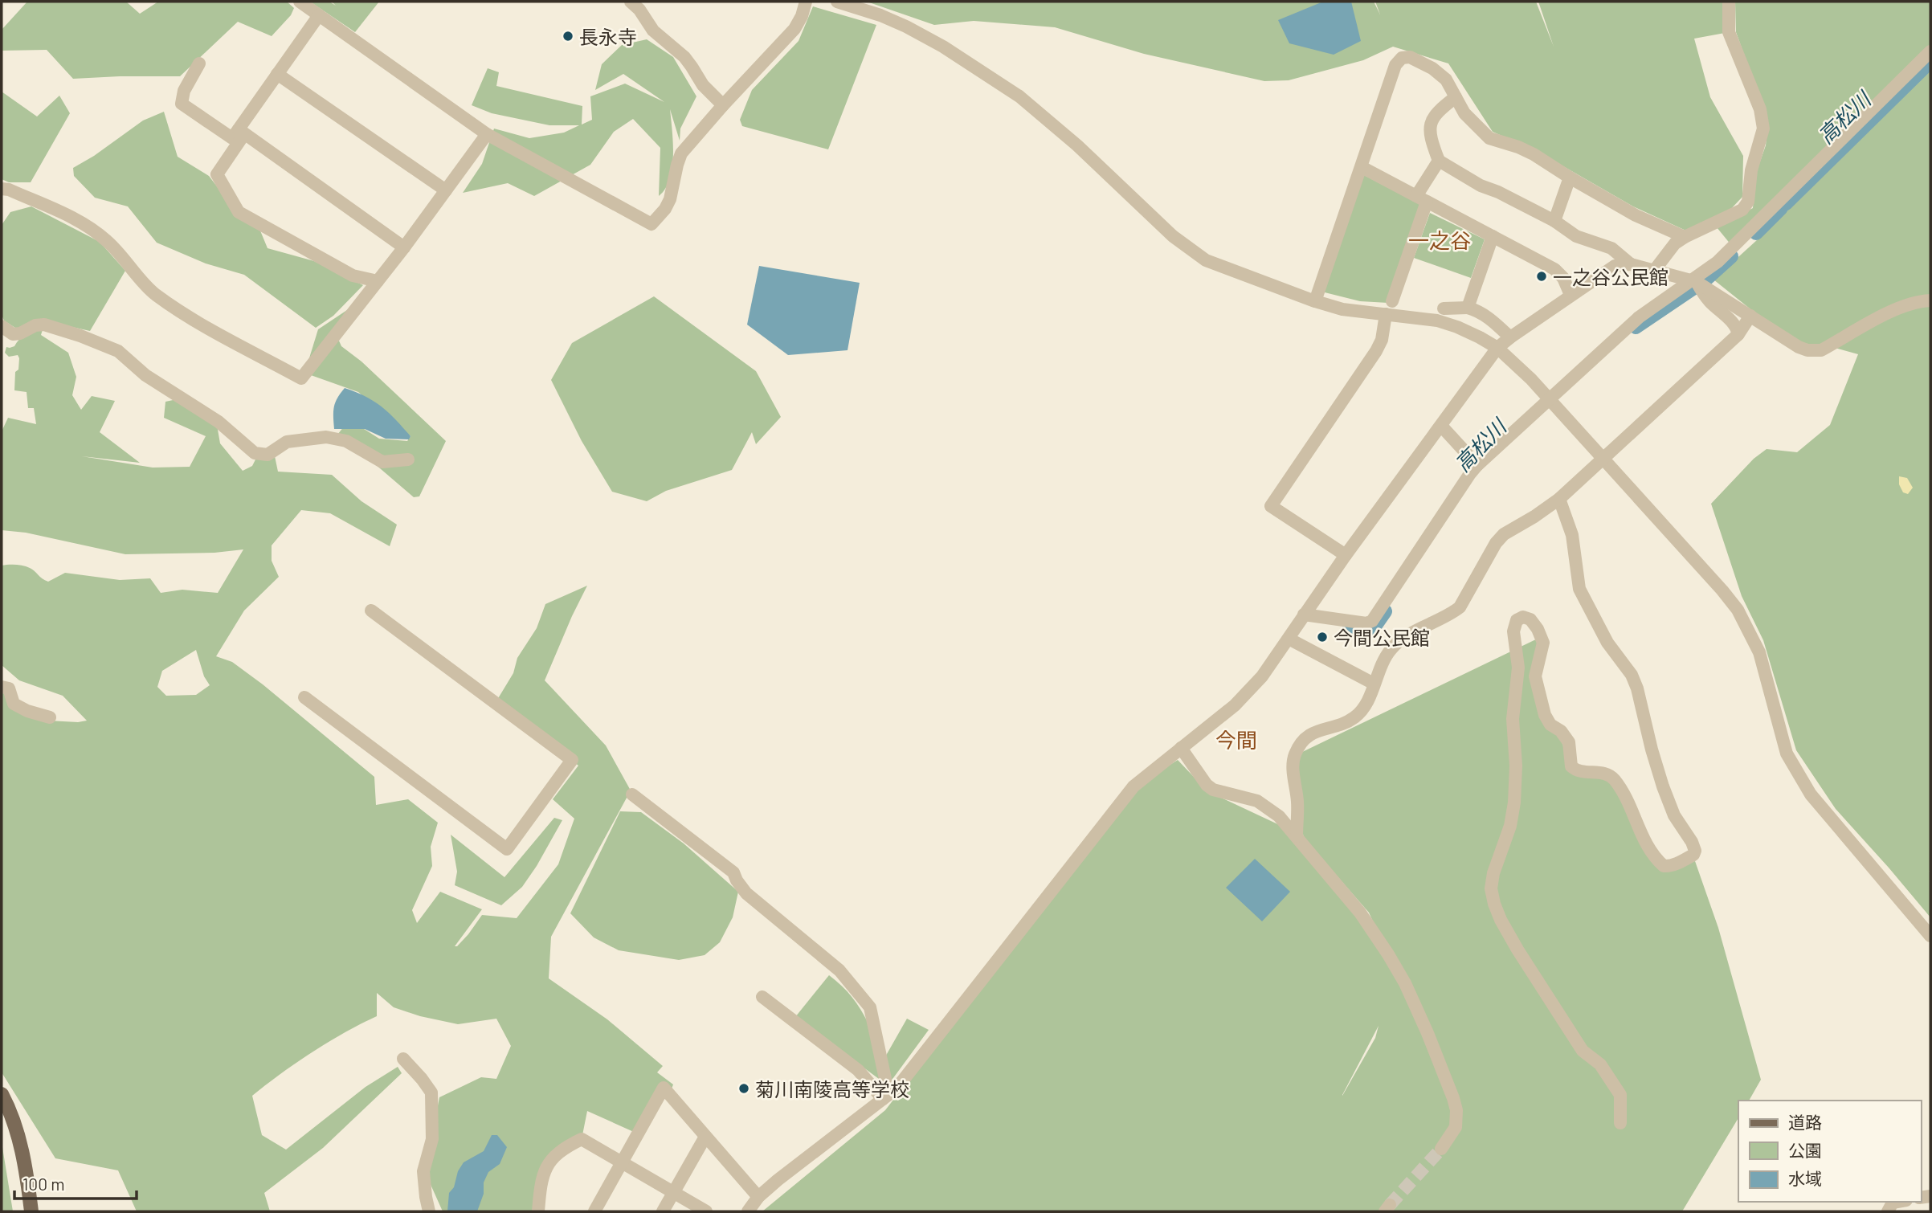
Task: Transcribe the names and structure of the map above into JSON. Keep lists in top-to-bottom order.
{
  "districts": ["一之谷", "今間"],
  "water": ["高松川"],
  "places": [
    "長永寺",
    "一之谷公民館",
    "今間公民館",
    "菊川南陵高等学校"
  ],
  "legend": ["道路", "公園", "水域"],
  "scale_bar": "100 m"
}
